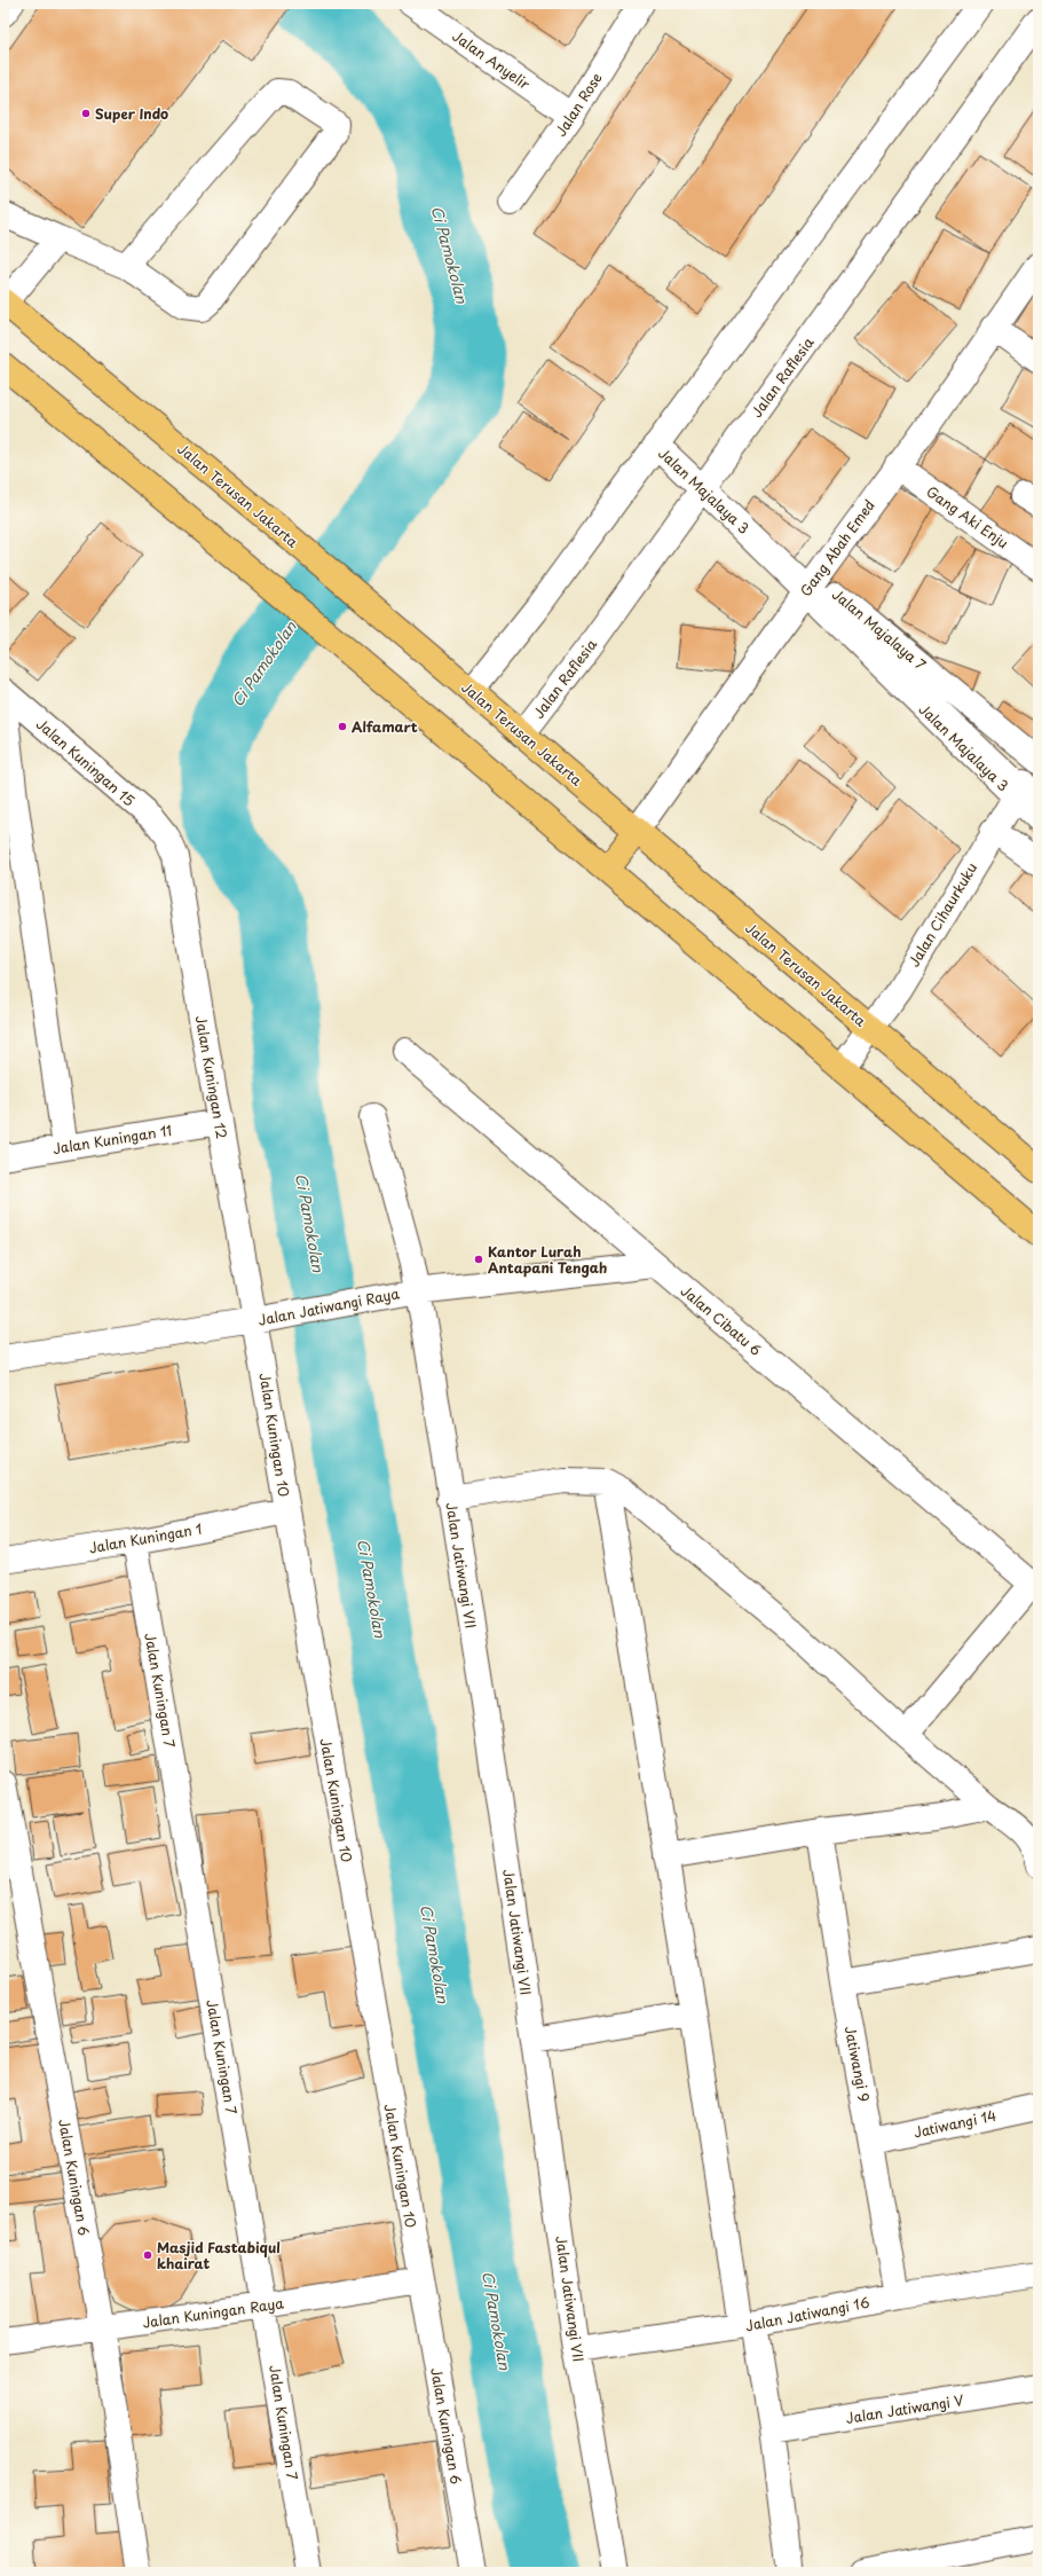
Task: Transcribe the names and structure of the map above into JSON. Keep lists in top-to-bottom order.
{
  "streets": {
    "main road": ["Jalan Terusan Jakarta"],
    "street": [
      "Jalan Anyelir",
      "Jalan Rose",
      "Jalan Raflesia",
      "Jalan Majalaya 3",
      "Gang Aki Enju",
      "Gang Abah Emed",
      "Jalan Majalaya 7",
      "Jalan Kuningan 15",
      "Jalan Cihaurkuku",
      "Jalan Kuningan 12",
      "Jalan Kuningan 11",
      "Jalan Jatiwangi Raya",
      "Jalan Cibatu 6",
      "Jalan Kuningan 10",
      "Jalan Kuningan 1",
      "Jalan Jatiwangi VII",
      "Jalan Kuningan 7",
      "Jatiwangi 9",
      "Jatiwangi 14",
      "Jalan Kuningan 6",
      "Jalan Kuningan Raya",
      "Jalan Jatiwangi 16",
      "Jalan Jatiwangi V"
    ]
  },
  "crossings": [
    ["Jalan Anyelir", "Jalan Rose"],
    ["Jalan Raflesia", "Jalan Terusan Jakarta"],
    ["Jalan Majalaya 3", "Jalan Majalaya 7"],
    ["Jalan Terusan Jakarta", "Gang Abah Emed"],
    ["Jalan Terusan Jakarta", "Jalan Cihaurkuku"],
    ["Gang Aki Enju", "Gang Abah Emed"],
    ["Jalan Majalaya 7", "Jalan Cihaurkuku"],
    ["Jalan Kuningan 15", "Jalan Kuningan 12"],
    ["Jalan Kuningan 12", "Jalan Kuningan 11"],
    ["Jalan Kuningan 12", "Jalan Jatiwangi Raya"],
    ["Jalan Kuningan 12", "Jalan Kuningan 10"],
    ["Jalan Jatiwangi Raya", "Jalan Cibatu 6"],
    ["Jalan Jatiwangi Raya", "Jalan Kuningan 10"],
    ["Jalan Jatiwangi Raya", "Jalan Jatiwangi VII"],
    ["Jalan Kuningan 10", "Jalan Kuningan 1"],
    ["Jalan Kuningan 10", "Jalan Kuningan 6"],
    ["Jalan Kuningan 10", "Jalan Kuningan Raya"],
    ["Jalan Kuningan 1", "Jalan Kuningan 7"],
    ["Jalan Jatiwangi VII", "Jalan Jatiwangi 16"],
    ["Jalan Kuningan 7", "Jalan Kuningan Raya"],
    ["Jatiwangi 9", "Jatiwangi 14"],
    ["Jatiwangi 9", "Jalan Jatiwangi 16"],
    ["Jalan Kuningan 6", "Jalan Kuningan Raya"]
  ],
  "water": ["Ci Pamokolan"],
  "places": [
    "Super Indo",
    "Alfamart",
    "Kantor Lurah Antapani Tengah",
    "Masjid Fastabiqul khairat"
  ]
}
